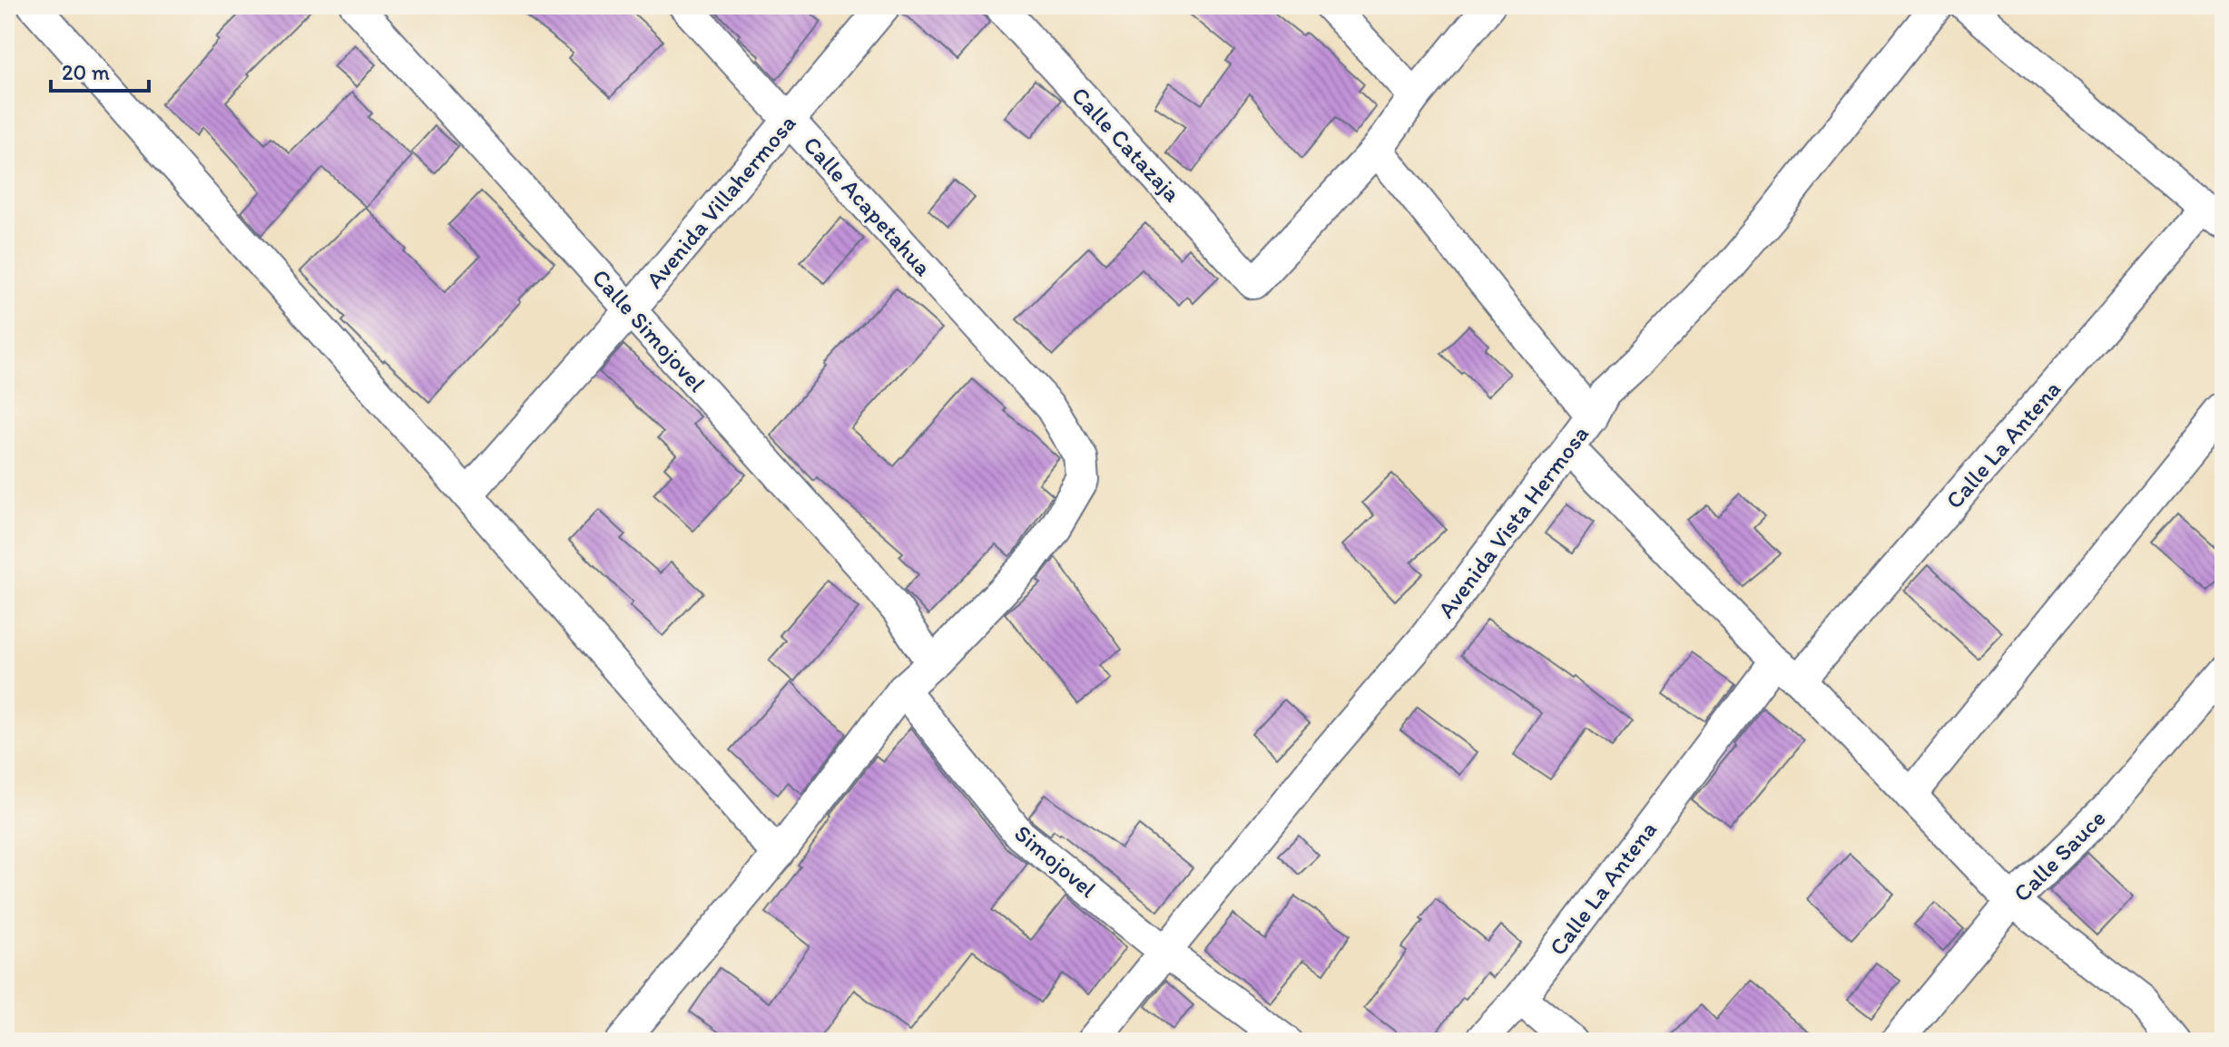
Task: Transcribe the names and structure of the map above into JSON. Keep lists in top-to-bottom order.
{
  "streets": {
    "street": [
      "Calle Catazaja",
      "Avenida Villahermosa",
      "Calle Acapetahua",
      "Calle Simojovel",
      "Calle La Antena",
      "Avenida Vista Hermosa",
      "Calle Sauce",
      "Simojovel"
    ]
  },
  "crossings": [
    ["Avenida Villahermosa", "Calle Acapetahua"],
    ["Avenida Villahermosa", "Calle Simojovel"],
    ["Calle Acapetahua", "Calle Simojovel"],
    ["Calle Acapetahua", "Simojovel"],
    ["Avenida Vista Hermosa", "Simojovel"]
  ],
  "scale_bar": "20 m"
}
